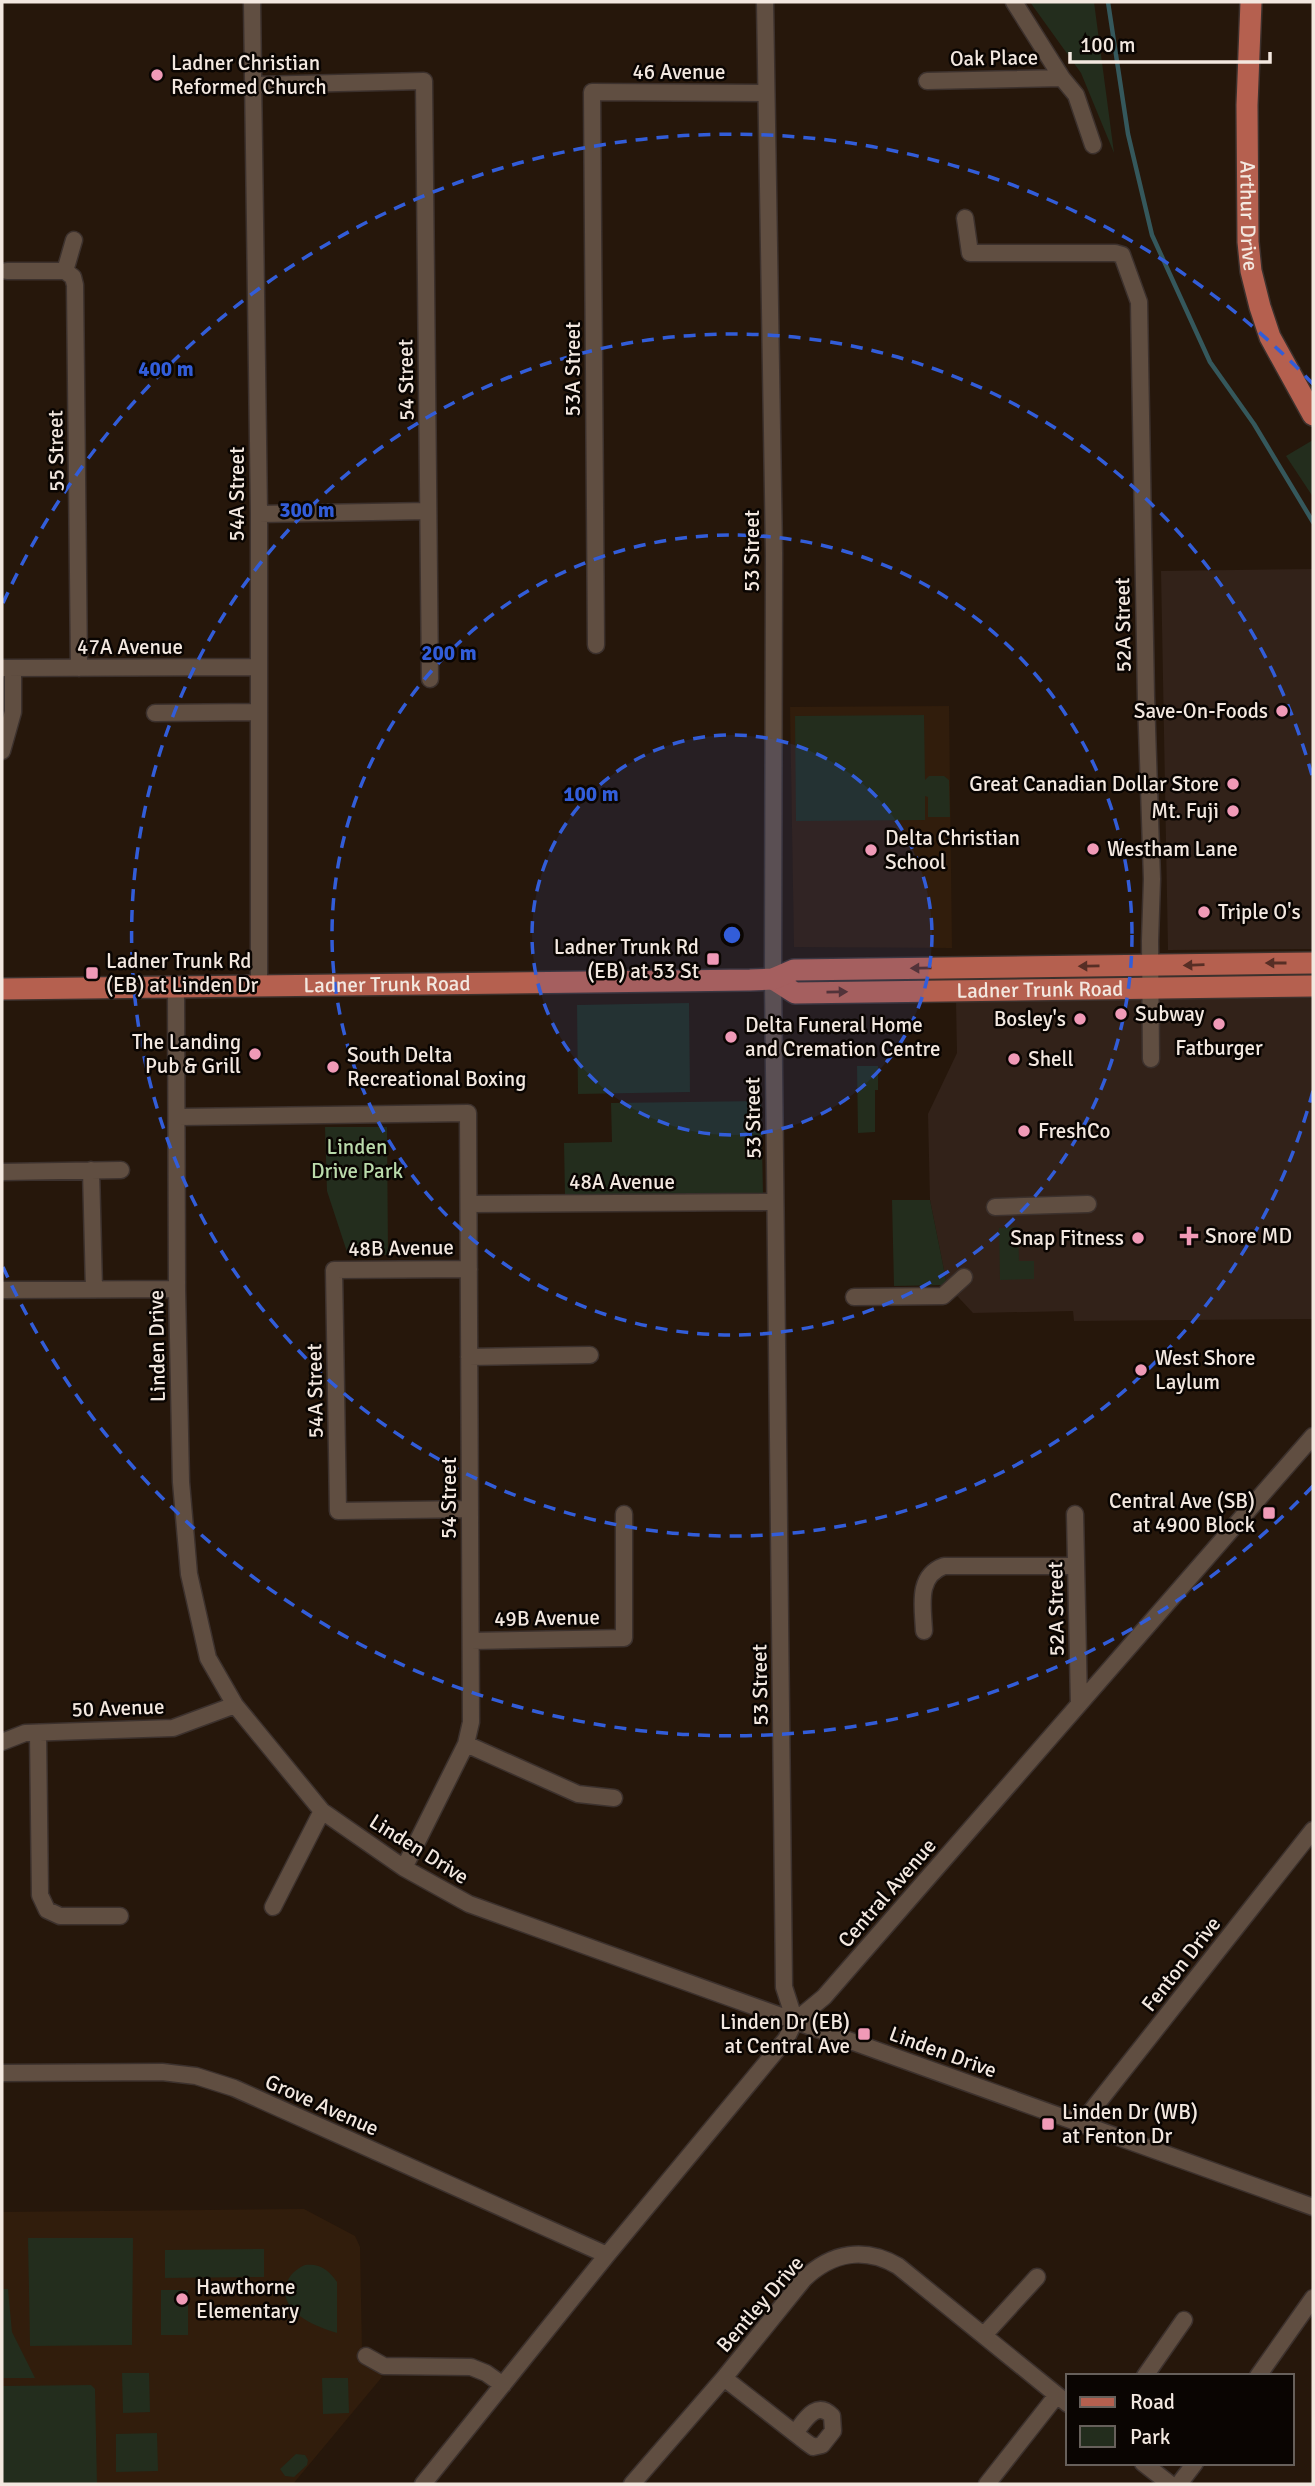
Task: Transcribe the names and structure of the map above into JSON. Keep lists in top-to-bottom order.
{
  "streets": {
    "main road": ["Arthur Drive", "Ladner Trunk Road"],
    "street": [
      "Oak Place",
      "46 Avenue",
      "53A Street",
      "54 Street",
      "55 Street",
      "54A Street",
      "53 Street",
      "52A Street",
      "47A Avenue",
      "48A Avenue",
      "48B Avenue",
      "Linden Drive",
      "49B Avenue",
      "50 Avenue",
      "Central Avenue",
      "Fenton Drive",
      "Grove Avenue",
      "Bentley Drive"
    ]
  },
  "crossings": [
    ["46 Avenue", "53A Street"],
    ["46 Avenue", "53 Street"],
    ["54 Street", "54A Street"],
    ["54 Street", "48A Avenue"],
    ["54 Street", "48B Avenue"],
    ["54 Street", "Linden Drive"],
    ["54 Street", "49B Avenue"],
    ["55 Street", "47A Avenue"],
    ["54A Street", "47A Avenue"],
    ["54A Street", "Ladner Trunk Road"],
    ["54A Street", "48B Avenue"],
    ["53 Street", "Ladner Trunk Road"],
    ["53 Street", "48A Avenue"],
    ["53 Street", "Linden Drive"],
    ["53 Street", "Central Avenue"],
    ["52A Street", "Ladner Trunk Road"],
    ["52A Street", "Central Avenue"],
    ["Ladner Trunk Road", "Linden Drive"],
    ["Linden Drive", "50 Avenue"],
    ["Linden Drive", "Central Avenue"],
    ["Linden Drive", "Fenton Drive"],
    ["Central Avenue", "Grove Avenue"]
  ],
  "parks": ["Linden Drive Park"],
  "places": {
    "other": [
      "Ladner Christian Reformed Church",
      "Save-On-Foods",
      "Great Canadian Dollar Store",
      "Mt. Fuji",
      "Westham Lane",
      "Delta Christian School",
      "Triple O's",
      "Subway",
      "Bosley's",
      "Fatburger",
      "Delta Funeral Home and Cremation Centre",
      "The Landing Pub & Grill",
      "Shell",
      "South Delta Recreational Boxing",
      "FreshCo",
      "Snap Fitness",
      "West Shore Laylum",
      "Hawthorne Elementary"
    ],
    "transit": [
      "Ladner Trunk Rd (EB) at 53 St",
      "Ladner Trunk Rd (EB) at Linden Dr",
      "Central Ave (SB) at 4900 Block",
      "Linden Dr (EB) at Central Ave",
      "Linden Dr (WB) at Fenton Dr"
    ],
    "health": ["Snore MD"]
  },
  "legend": ["Road", "Park"],
  "scale_bar": "100 m",
  "rings": [
    "400 m",
    "300 m",
    "200 m",
    "100 m"
  ]
}
